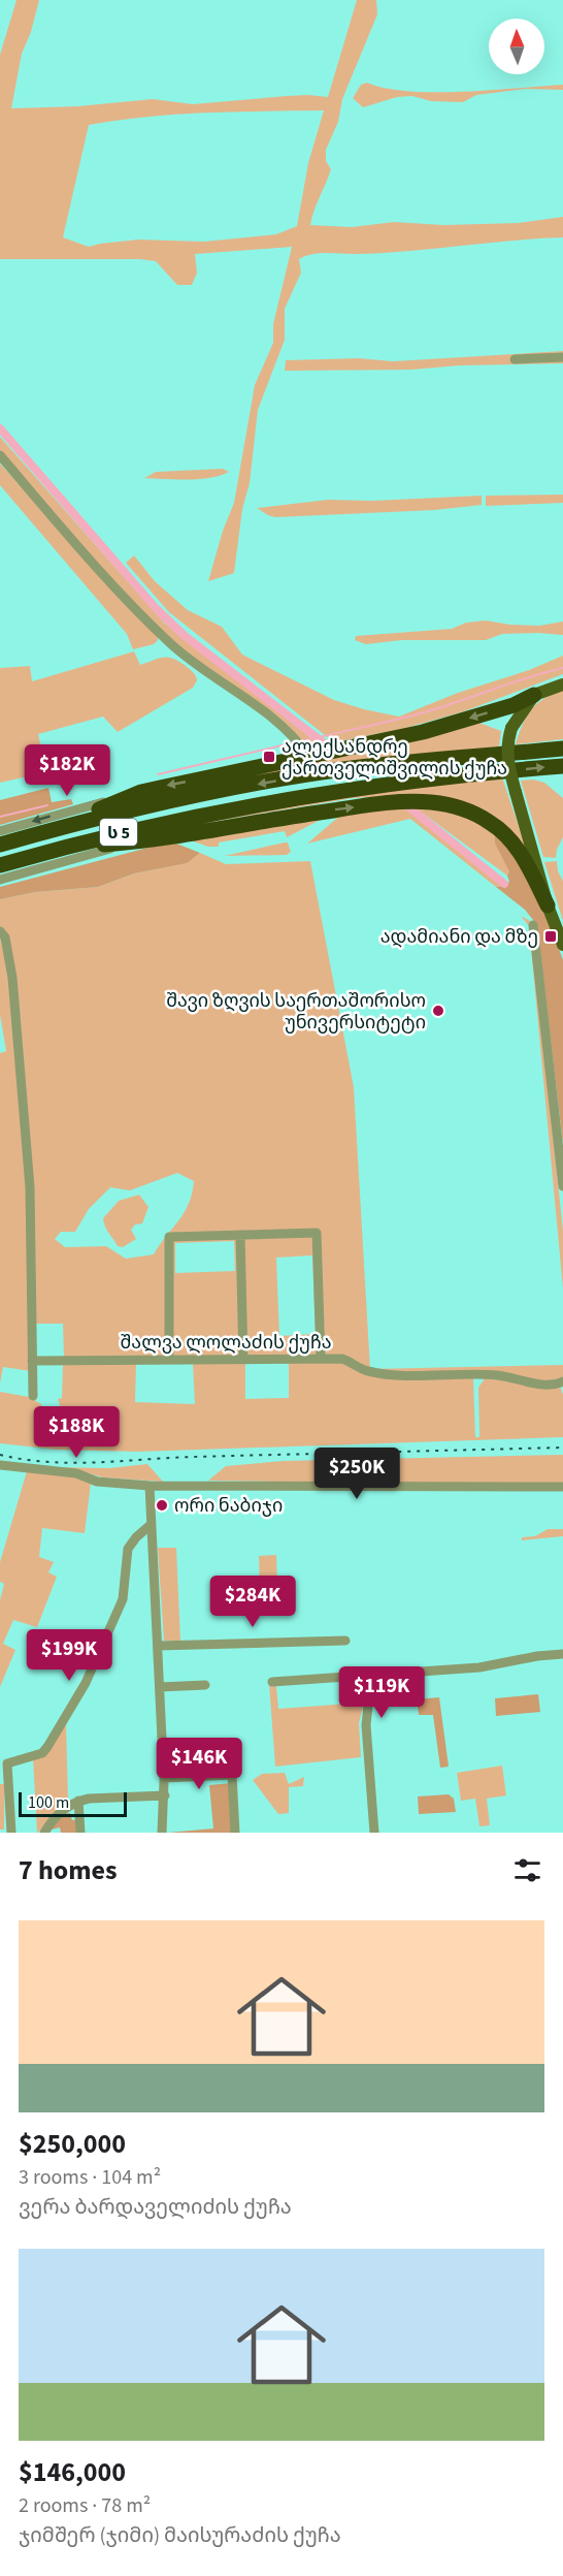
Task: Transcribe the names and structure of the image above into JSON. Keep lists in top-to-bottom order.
{
  "streets": {
    "highway": ["ს 5"],
    "street": ["შალვა ლოლაძის ქუჩა"]
  },
  "places": {
    "transit": ["ალექსანდრე ქართველიშვილის ქუჩა", "ადამიანი და მზე"],
    "other": ["შავი ზღვის საერთაშორისო უნივერსიტეტი", "ორი ნაბიჯი"]
  },
  "scale_bar": "100 m",
  "north": "top",
  "page": {
    "price": [
      "$182K",
      "$188K",
      "$250K",
      "$284K",
      "$199K",
      "$119K",
      "$146K"
    ],
    "scale": "100 m",
    "heading": "7 homes",
    "list": [
      {
        "name": "$250,000",
        "note": "3 rooms · 104 m² · ვერა ბარდაველიძის ქუჩა"
      },
      {
        "name": "$146,000",
        "note": "2 rooms · 78 m² · ჯიმშერ (ჯიმი) მაისურაძის ქუჩა"
      }
    ]
  }
}
